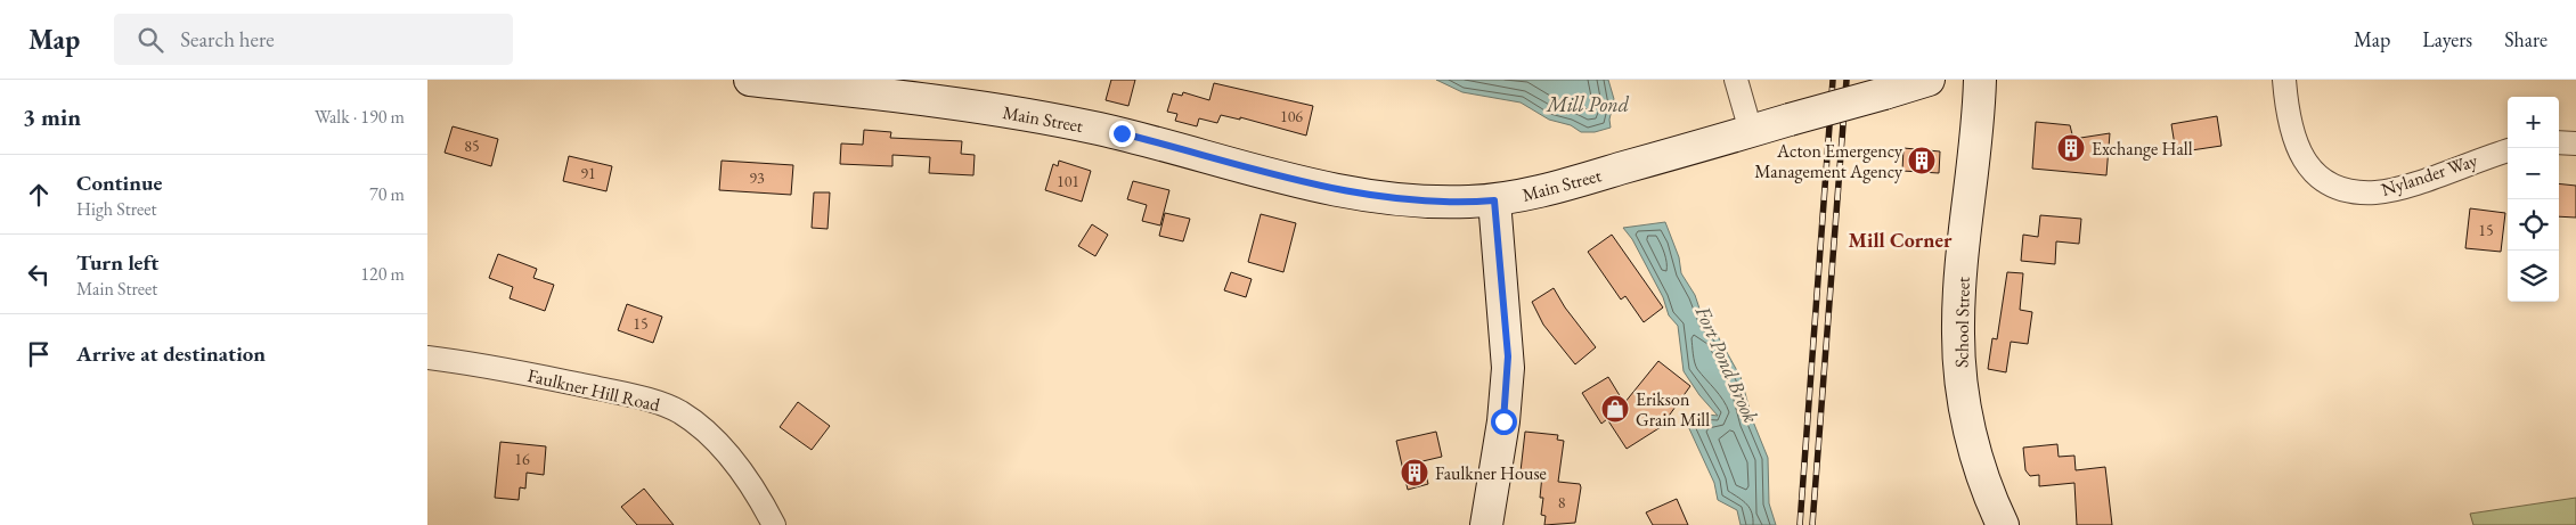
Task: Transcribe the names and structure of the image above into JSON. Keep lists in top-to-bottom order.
{
  "streets": {
    "main road": ["Main Street", "School Street"],
    "street": ["Nylander Way", "Faulkner Hill Road"]
  },
  "districts": ["Mill Corner"],
  "water": ["Mill Pond", "Fort Pond Brook"],
  "places": {
    "building": ["Exchange Hall", "Acton Emergency Management Agency", "Faulkner House"],
    "shop": ["Erikson Grain Mill"]
  },
  "house_numbers": [
    "106",
    "85",
    "91",
    "93",
    "101",
    "15",
    "15",
    "16",
    "8"
  ],
  "page": {
    "header": "Map",
    "search": "Search here",
    "nav": ["Map", "Layers", "Share"],
    "heading": ["3 min", "Walk · 190 m"],
    "map_buttons": ["+", "−"],
    "list": [
      ["Continue", "High Street", "70 m"],
      ["Turn left", "Main Street", "120 m"],
      "Arrive at destination"
    ]
  }
}
